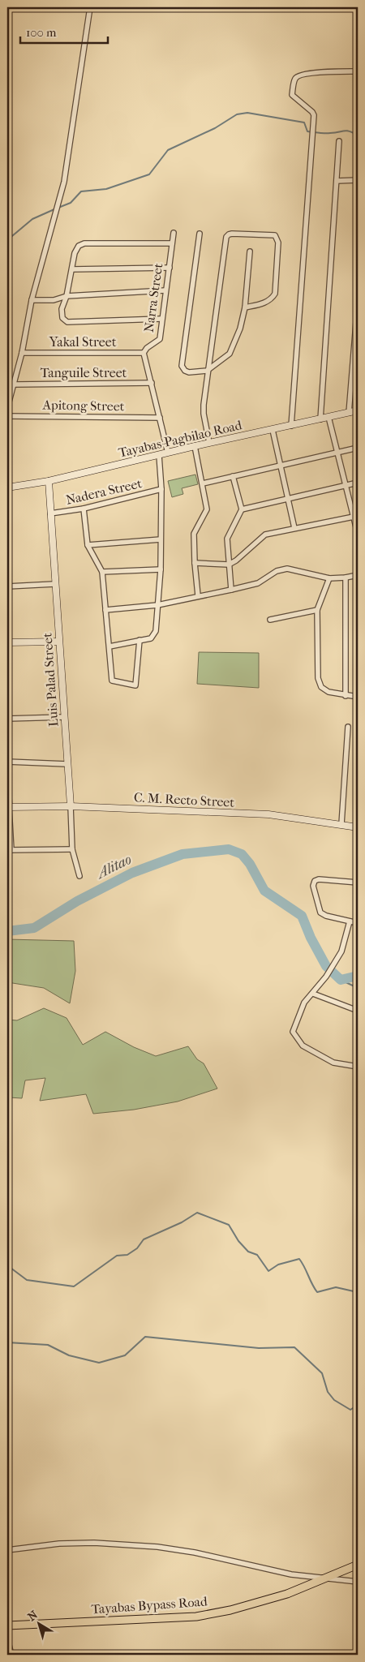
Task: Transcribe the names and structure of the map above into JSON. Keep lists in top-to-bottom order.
{
  "streets": {
    "main road": [
      "Tayabas-Pagbilao Road",
      "Luis Palad Street",
      "C. M. Recto Street",
      "Tayabas Bypass Road"
    ],
    "street": [
      "Narra Street",
      "Yakal Street",
      "Tanguile Street",
      "Apitong Street",
      "Nadera Street"
    ]
  },
  "crossings": [
    ["Narra Street", "Yakal Street"],
    ["Tayabas-Pagbilao Road", "Luis Palad Street"],
    ["Nadera Street", "Luis Palad Street"],
    ["Luis Palad Street", "C. M. Recto Street"]
  ],
  "water": ["Alitao"],
  "scale_bar": "100 m",
  "north": "top left"
}
